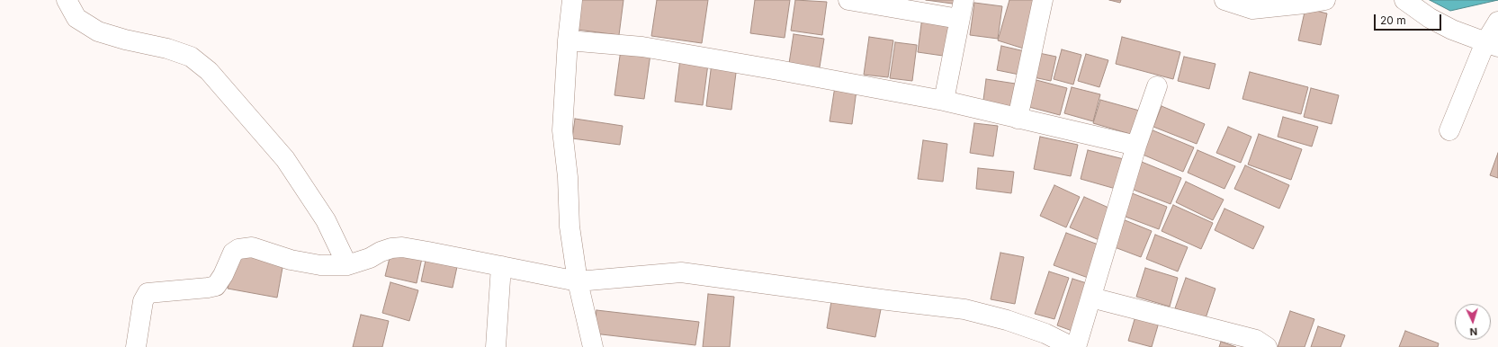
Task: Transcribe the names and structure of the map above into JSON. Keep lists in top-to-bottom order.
{
  "scale_bar": "20 m",
  "north": "bottom"
}
